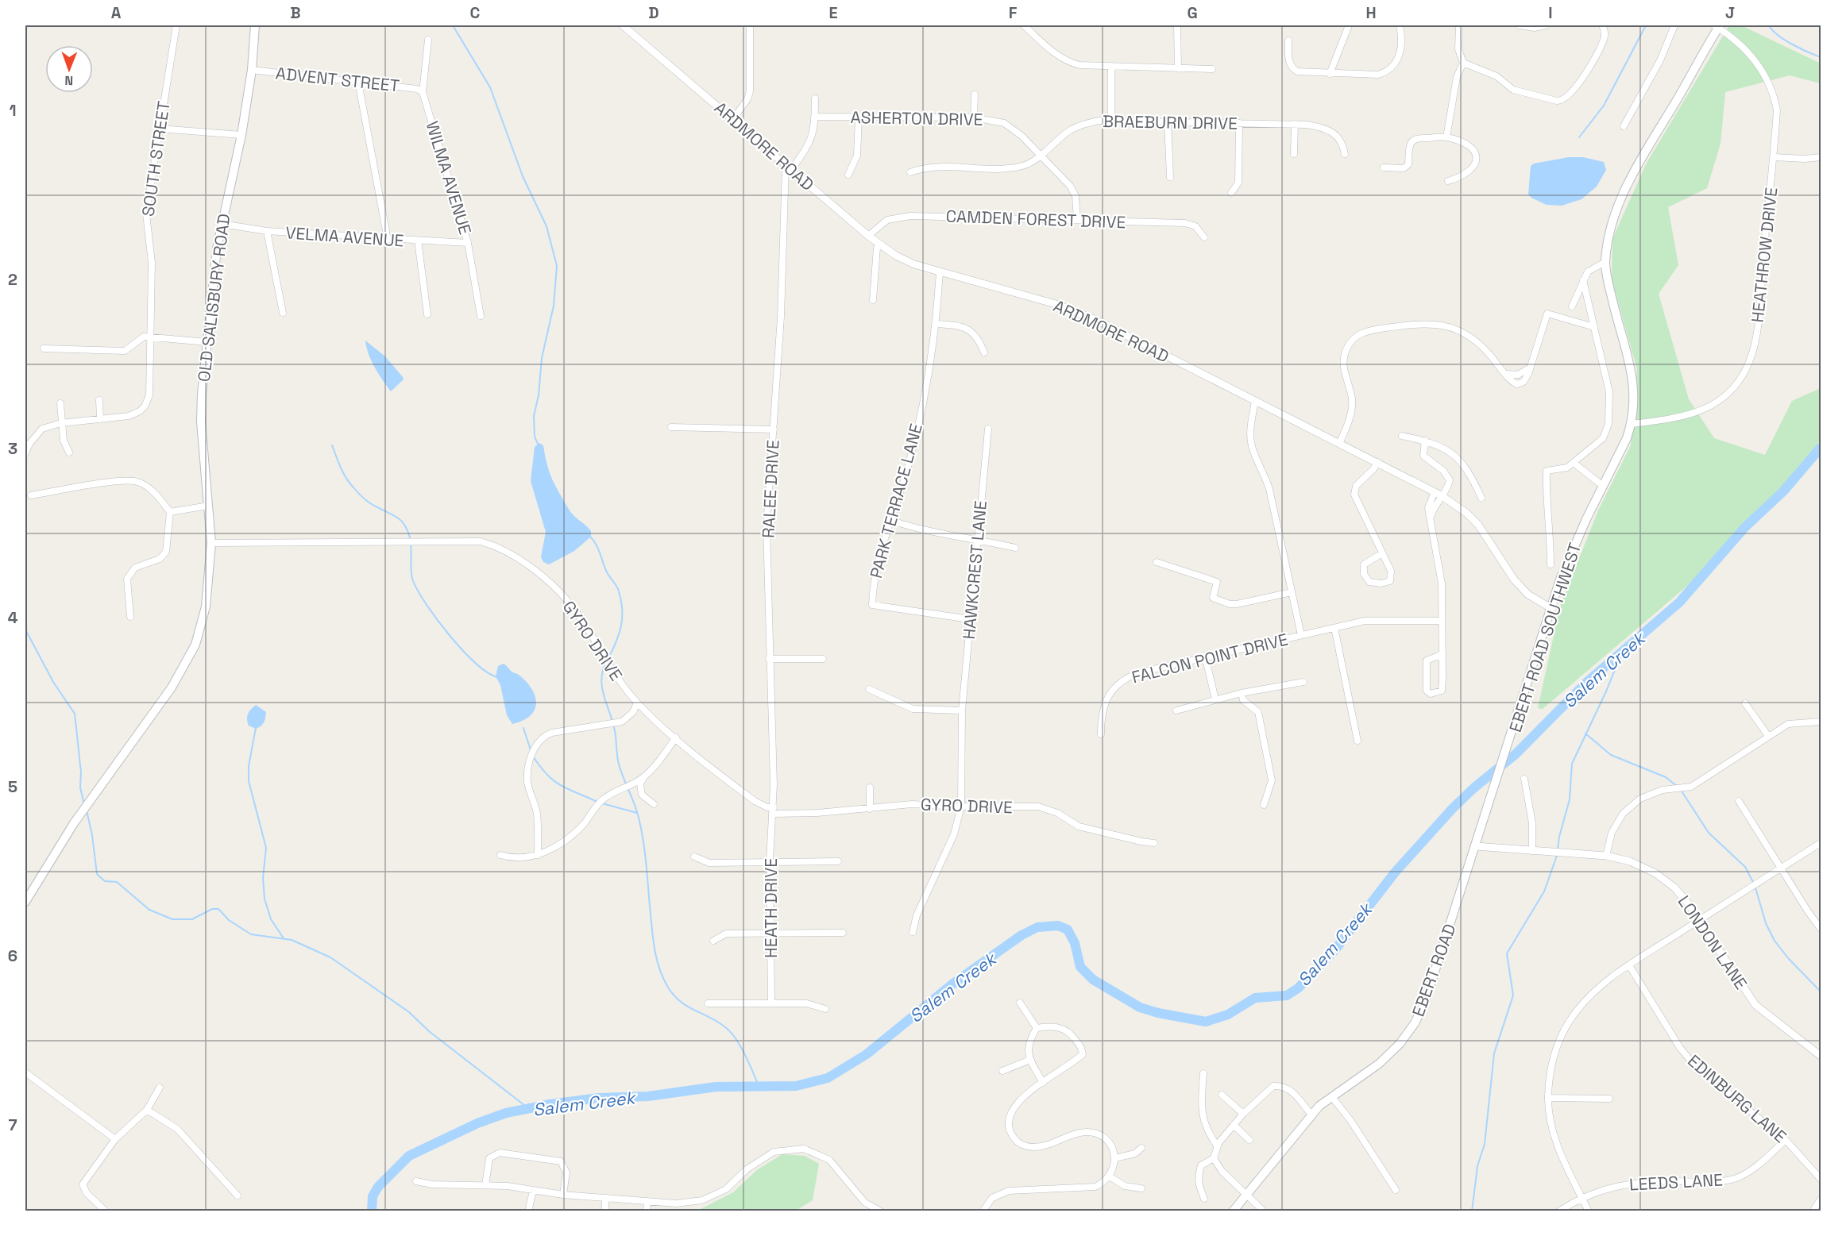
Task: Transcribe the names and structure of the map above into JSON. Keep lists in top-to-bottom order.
{
  "streets": {
    "main road": ["OLD SALISBURY ROAD", "EBERT ROAD SOUTHWEST", "EBERT ROAD"],
    "street": [
      "ADVENT STREET",
      "ASHERTON DRIVE",
      "BRAEBURN DRIVE",
      "ARDMORE ROAD",
      "SOUTH STREET",
      "WILMA AVENUE",
      "CAMDEN FOREST DRIVE",
      "VELMA AVENUE",
      "HEATHROW DRIVE",
      "RALEE DRIVE",
      "PARK TERRACE LANE",
      "HAWKCREST LANE",
      "GYRO DRIVE",
      "FALCON POINT DRIVE",
      "HEATH DRIVE",
      "LONDON LANE",
      "EDINBURG LANE",
      "LEEDS LANE"
    ]
  },
  "crossings": [
    ["ADVENT STREET", "WILMA AVENUE"],
    ["ADVENT STREET", "OLD SALISBURY ROAD"],
    ["ASHERTON DRIVE", "BRAEBURN DRIVE"],
    ["ASHERTON DRIVE", "CAMDEN FOREST DRIVE"],
    ["ARDMORE ROAD", "CAMDEN FOREST DRIVE"],
    ["ARDMORE ROAD", "RALEE DRIVE"],
    ["ARDMORE ROAD", "PARK TERRACE LANE"],
    ["ARDMORE ROAD", "EBERT ROAD SOUTHWEST"],
    ["WILMA AVENUE", "VELMA AVENUE"],
    ["VELMA AVENUE", "OLD SALISBURY ROAD"],
    ["HEATHROW DRIVE", "EBERT ROAD SOUTHWEST"],
    ["OLD SALISBURY ROAD", "GYRO DRIVE"],
    ["RALEE DRIVE", "GYRO DRIVE"],
    ["RALEE DRIVE", "HEATH DRIVE"],
    ["PARK TERRACE LANE", "HAWKCREST LANE"],
    ["HAWKCREST LANE", "GYRO DRIVE"],
    ["EBERT ROAD SOUTHWEST", "EBERT ROAD"],
    ["GYRO DRIVE", "HEATH DRIVE"],
    ["LONDON LANE", "EBERT ROAD"],
    ["EDINBURG LANE", "LEEDS LANE"]
  ],
  "water": ["Salem Creek"],
  "north": "bottom",
  "grid": {
    "columns": [
      "A",
      "B",
      "C",
      "D",
      "E",
      "F",
      "G",
      "H",
      "I",
      "J"
    ],
    "rows": [
      "1",
      "2",
      "3",
      "4",
      "5",
      "6",
      "7"
    ]
  }
}
